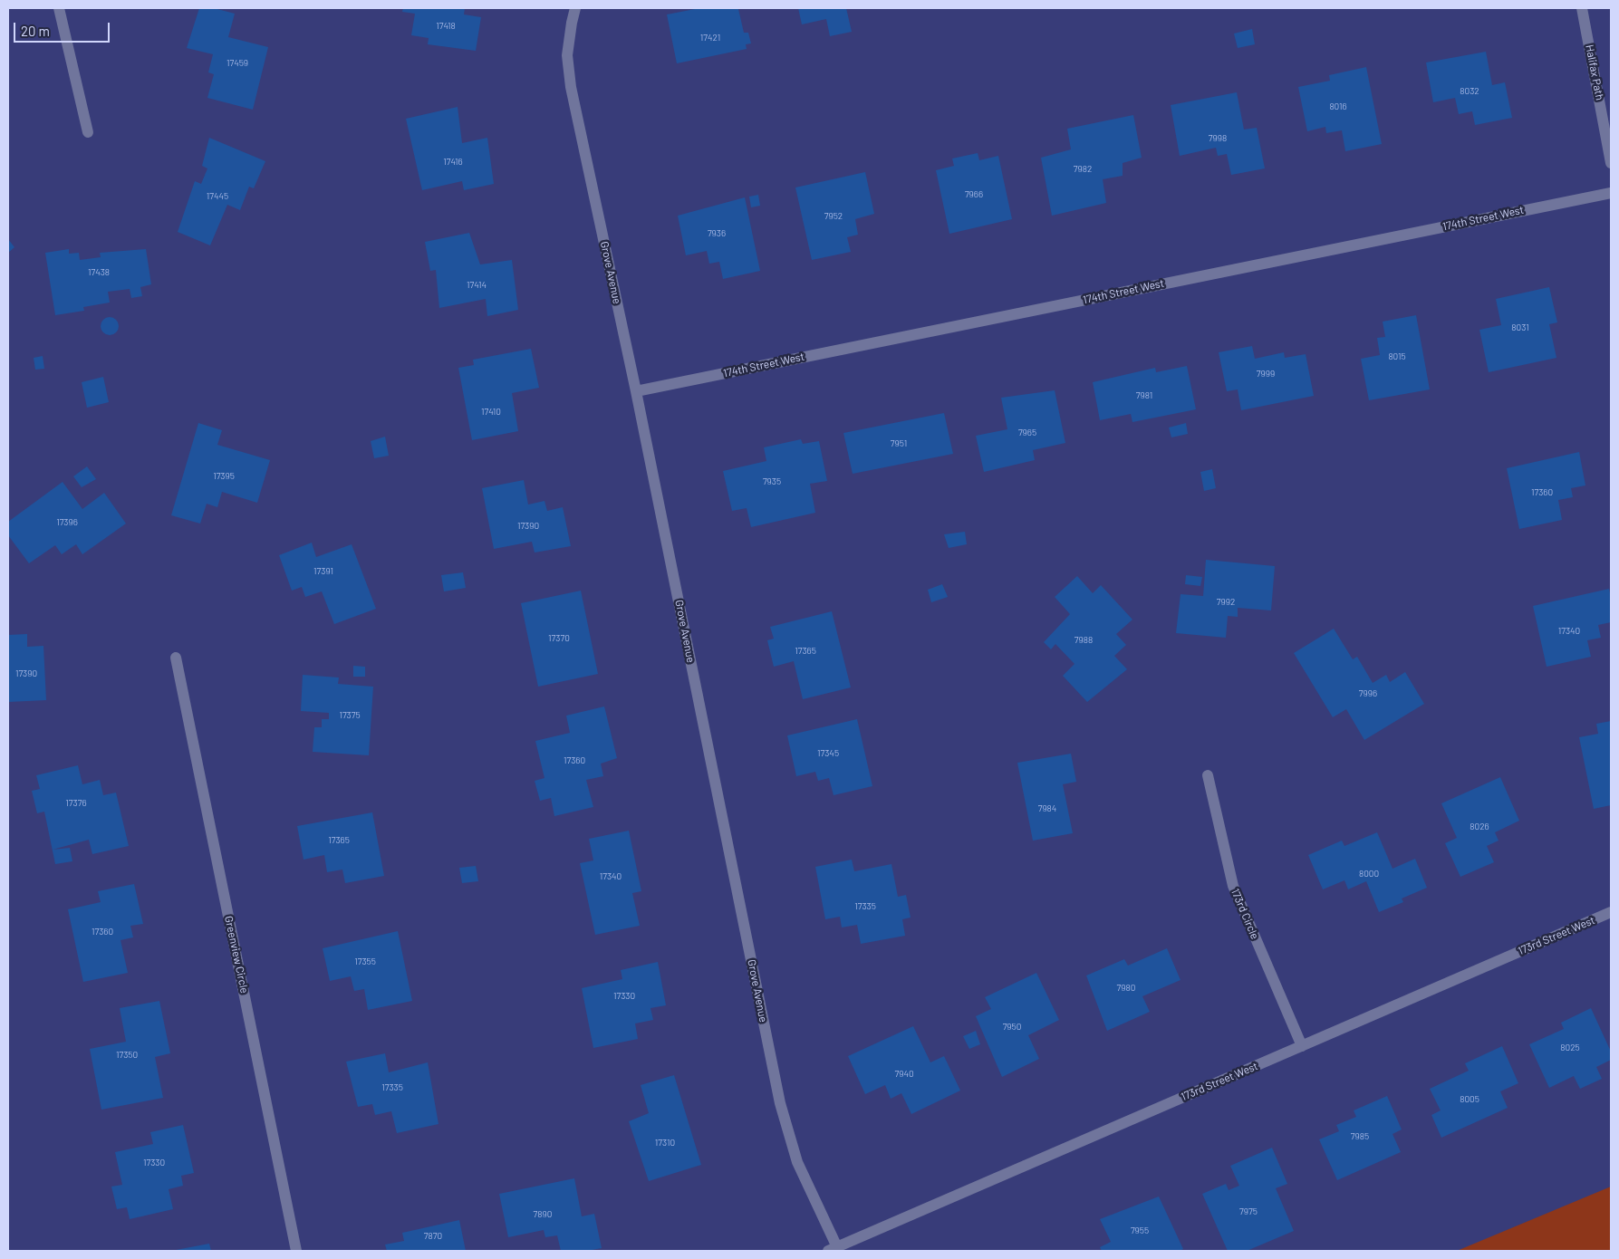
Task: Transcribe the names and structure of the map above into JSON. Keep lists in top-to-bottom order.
{
  "streets": {
    "street": [
      "Halifax Path",
      "174th Street West",
      "Grove Avenue",
      "173rd Circle",
      "173rd Street West",
      "Greenview Circle"
    ]
  },
  "crossings": [
    ["174th Street West", "Grove Avenue"],
    ["Grove Avenue", "173rd Street West"],
    ["173rd Circle", "173rd Street West"]
  ],
  "house_numbers": [
    "17418",
    "17421",
    "17459",
    "8032",
    "8016",
    "7998",
    "17416",
    "7982",
    "7966",
    "17445",
    "7952",
    "7936",
    "17438",
    "17414",
    "8031",
    "8015",
    "7999",
    "7981",
    "17410",
    "7965",
    "7951",
    "17395",
    "7935",
    "17360",
    "17396",
    "17390",
    "17391",
    "7992",
    "17340",
    "17370",
    "7988",
    "17365",
    "17390",
    "7996",
    "17375",
    "17345",
    "17360",
    "17376",
    "7984",
    "8026",
    "17365",
    "8000",
    "17340",
    "17335",
    "17360",
    "17355",
    "7980",
    "17330",
    "7950",
    "8025",
    "17350",
    "7940",
    "17335",
    "8005",
    "7985",
    "17310",
    "17330",
    "7975",
    "7890",
    "7955",
    "7870"
  ],
  "scale_bar": "20 m"
}
